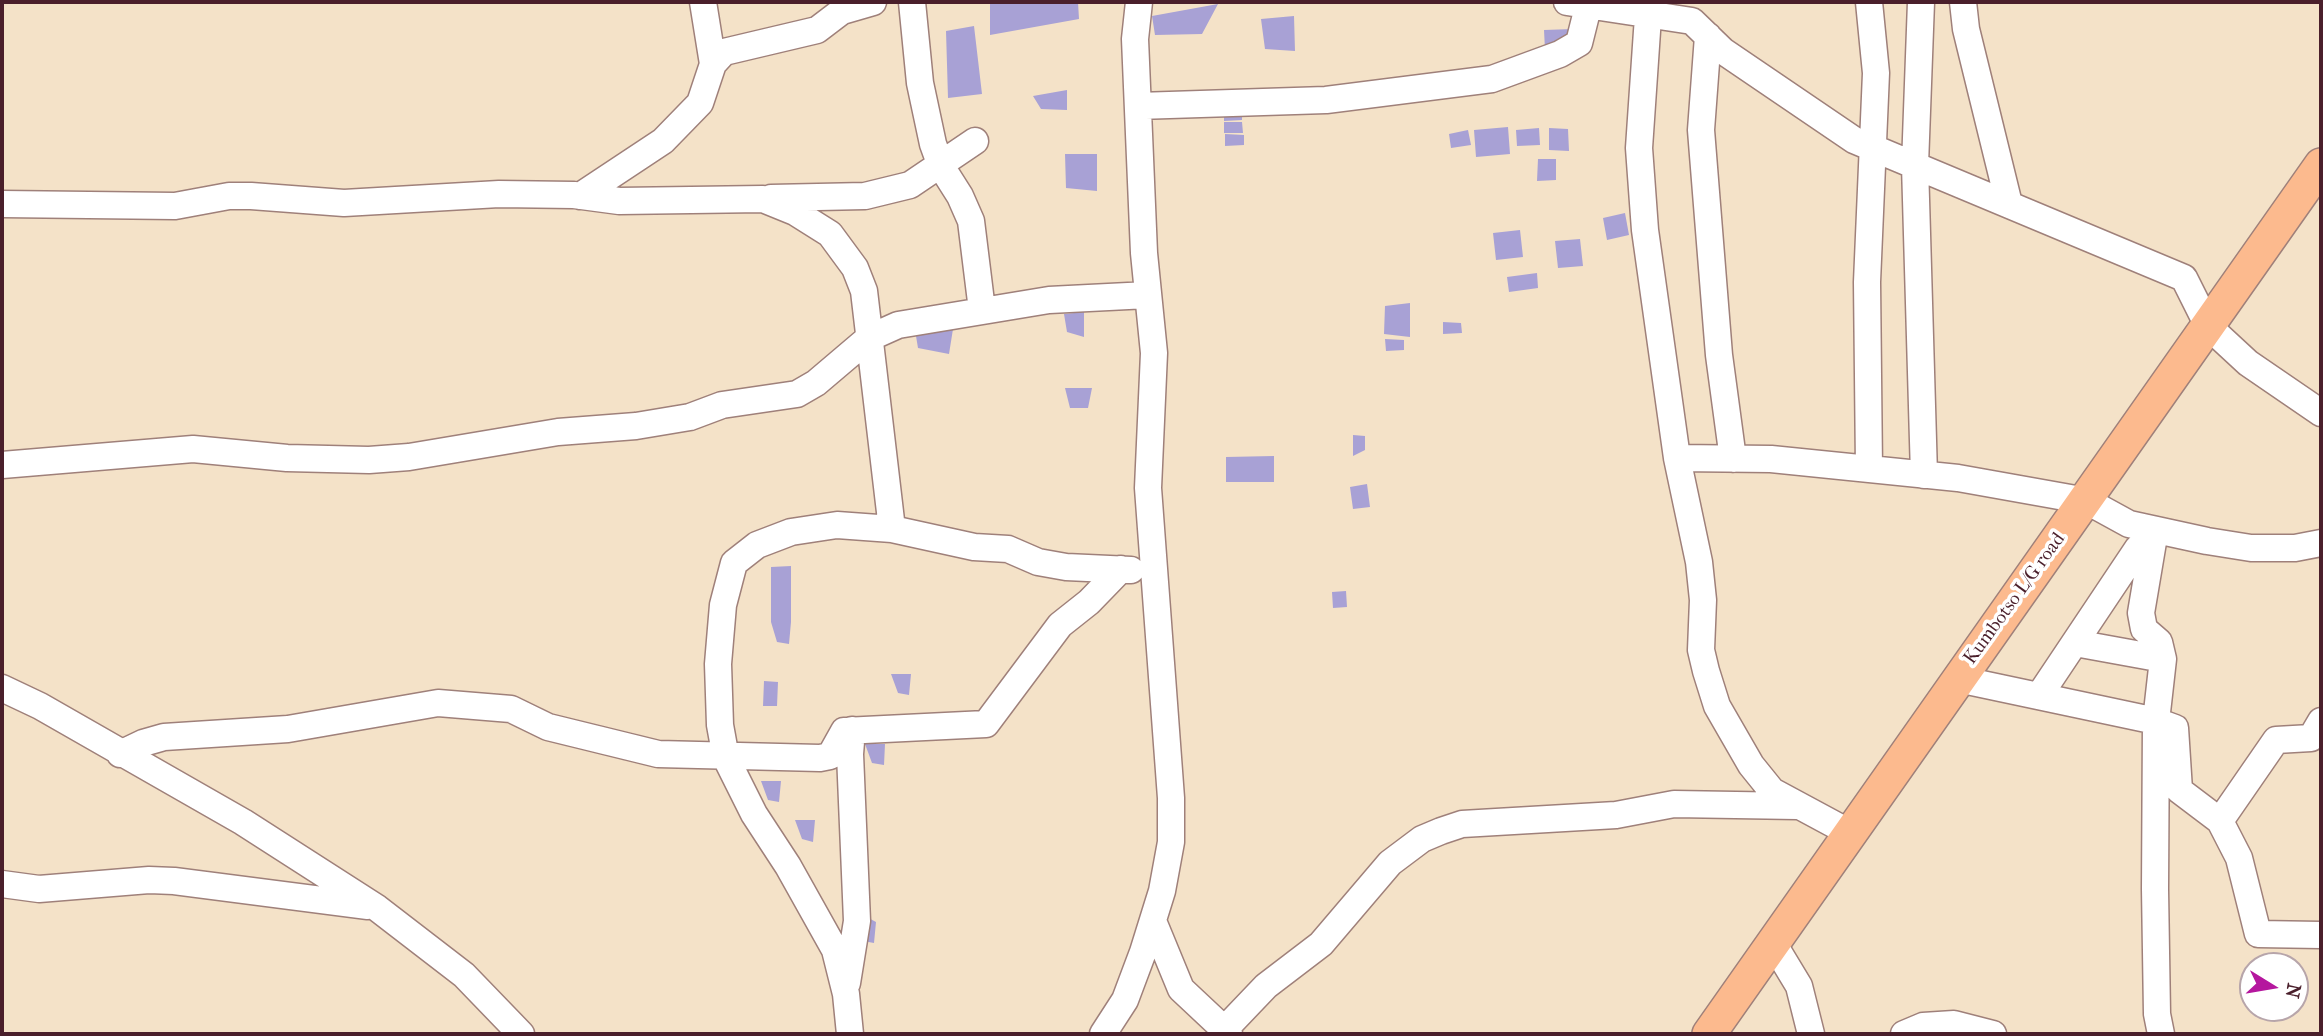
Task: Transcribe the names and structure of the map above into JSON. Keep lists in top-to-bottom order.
{
  "streets": {
    "main road": ["Kumbotso L/G road"]
  },
  "north": "right"
}
